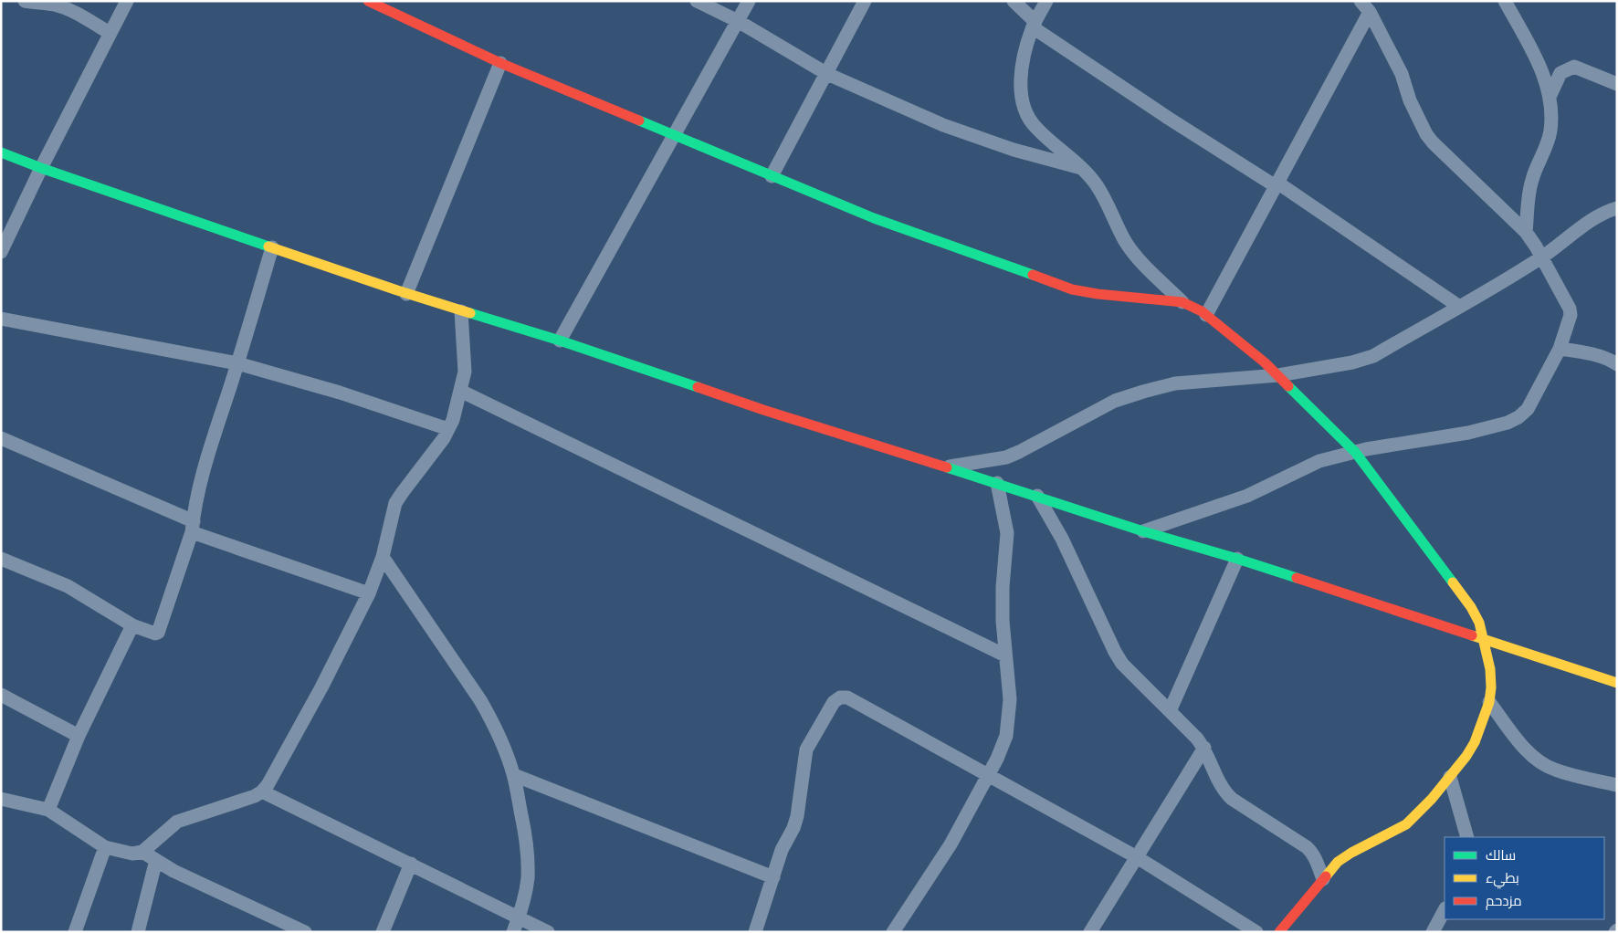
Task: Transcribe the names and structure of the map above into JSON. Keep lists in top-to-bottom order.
{
  "legend": ["سالك", "بطيء", "مزدحم"]
}
